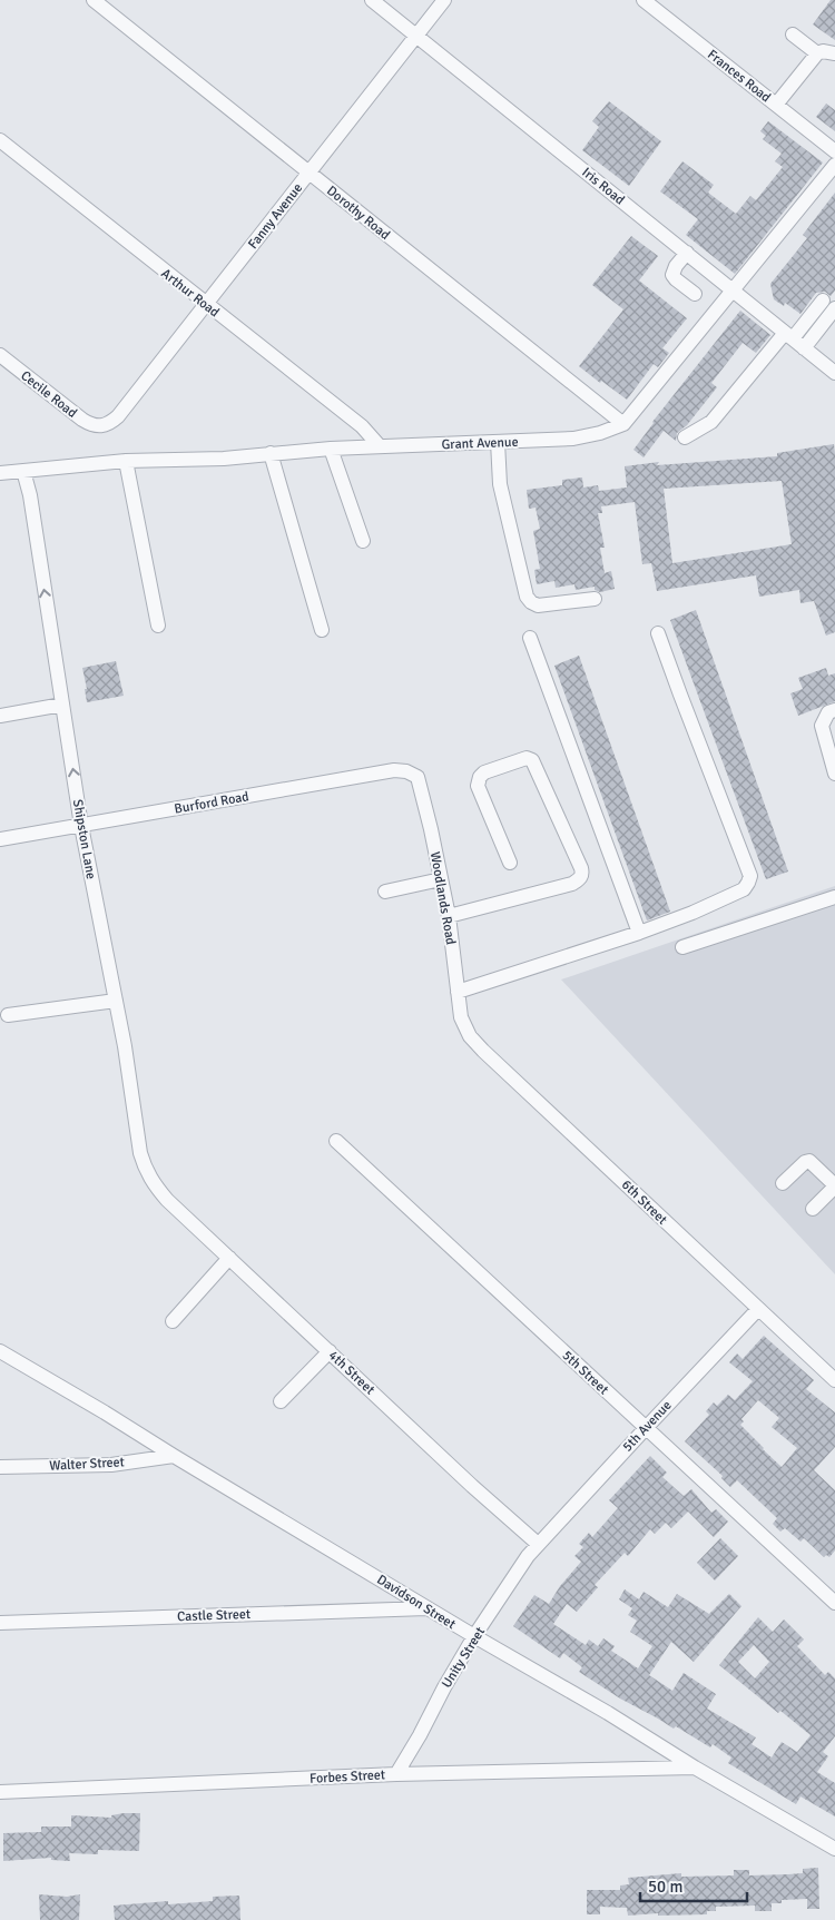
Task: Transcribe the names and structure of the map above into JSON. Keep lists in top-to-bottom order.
{
  "streets": {
    "street": [
      "Frances Road",
      "Iris Road",
      "Dorothy Road",
      "Fanny Avenue",
      "Arthur Road",
      "Cecile Road",
      "Grant Avenue",
      "Burford Road",
      "Shipston Lane",
      "Woodlands Road",
      "6th Street",
      "4th Street",
      "5th Street",
      "5th Avenue",
      "Walter Street",
      "Davidson Street",
      "Castle Street",
      "Unity Street",
      "Forbes Street"
    ]
  },
  "crossings": [
    ["Iris Road", "Fanny Avenue"],
    ["Dorothy Road", "Fanny Avenue"],
    ["Dorothy Road", "Grant Avenue"],
    ["Fanny Avenue", "Arthur Road"],
    ["Fanny Avenue", "Cecile Road"],
    ["Arthur Road", "Grant Avenue"],
    ["Grant Avenue", "Shipston Lane"],
    ["Burford Road", "Shipston Lane"],
    ["Burford Road", "Woodlands Road"],
    ["Shipston Lane", "4th Street"],
    ["Woodlands Road", "6th Street"],
    ["6th Street", "5th Avenue"],
    ["4th Street", "5th Avenue"],
    ["4th Street", "Unity Street"],
    ["5th Street", "5th Avenue"],
    ["5th Avenue", "Unity Street"],
    ["Walter Street", "Davidson Street"],
    ["Davidson Street", "Castle Street"],
    ["Davidson Street", "Unity Street"],
    ["Davidson Street", "Forbes Street"],
    ["Unity Street", "Forbes Street"]
  ],
  "scale_bar": "50 m"
}
